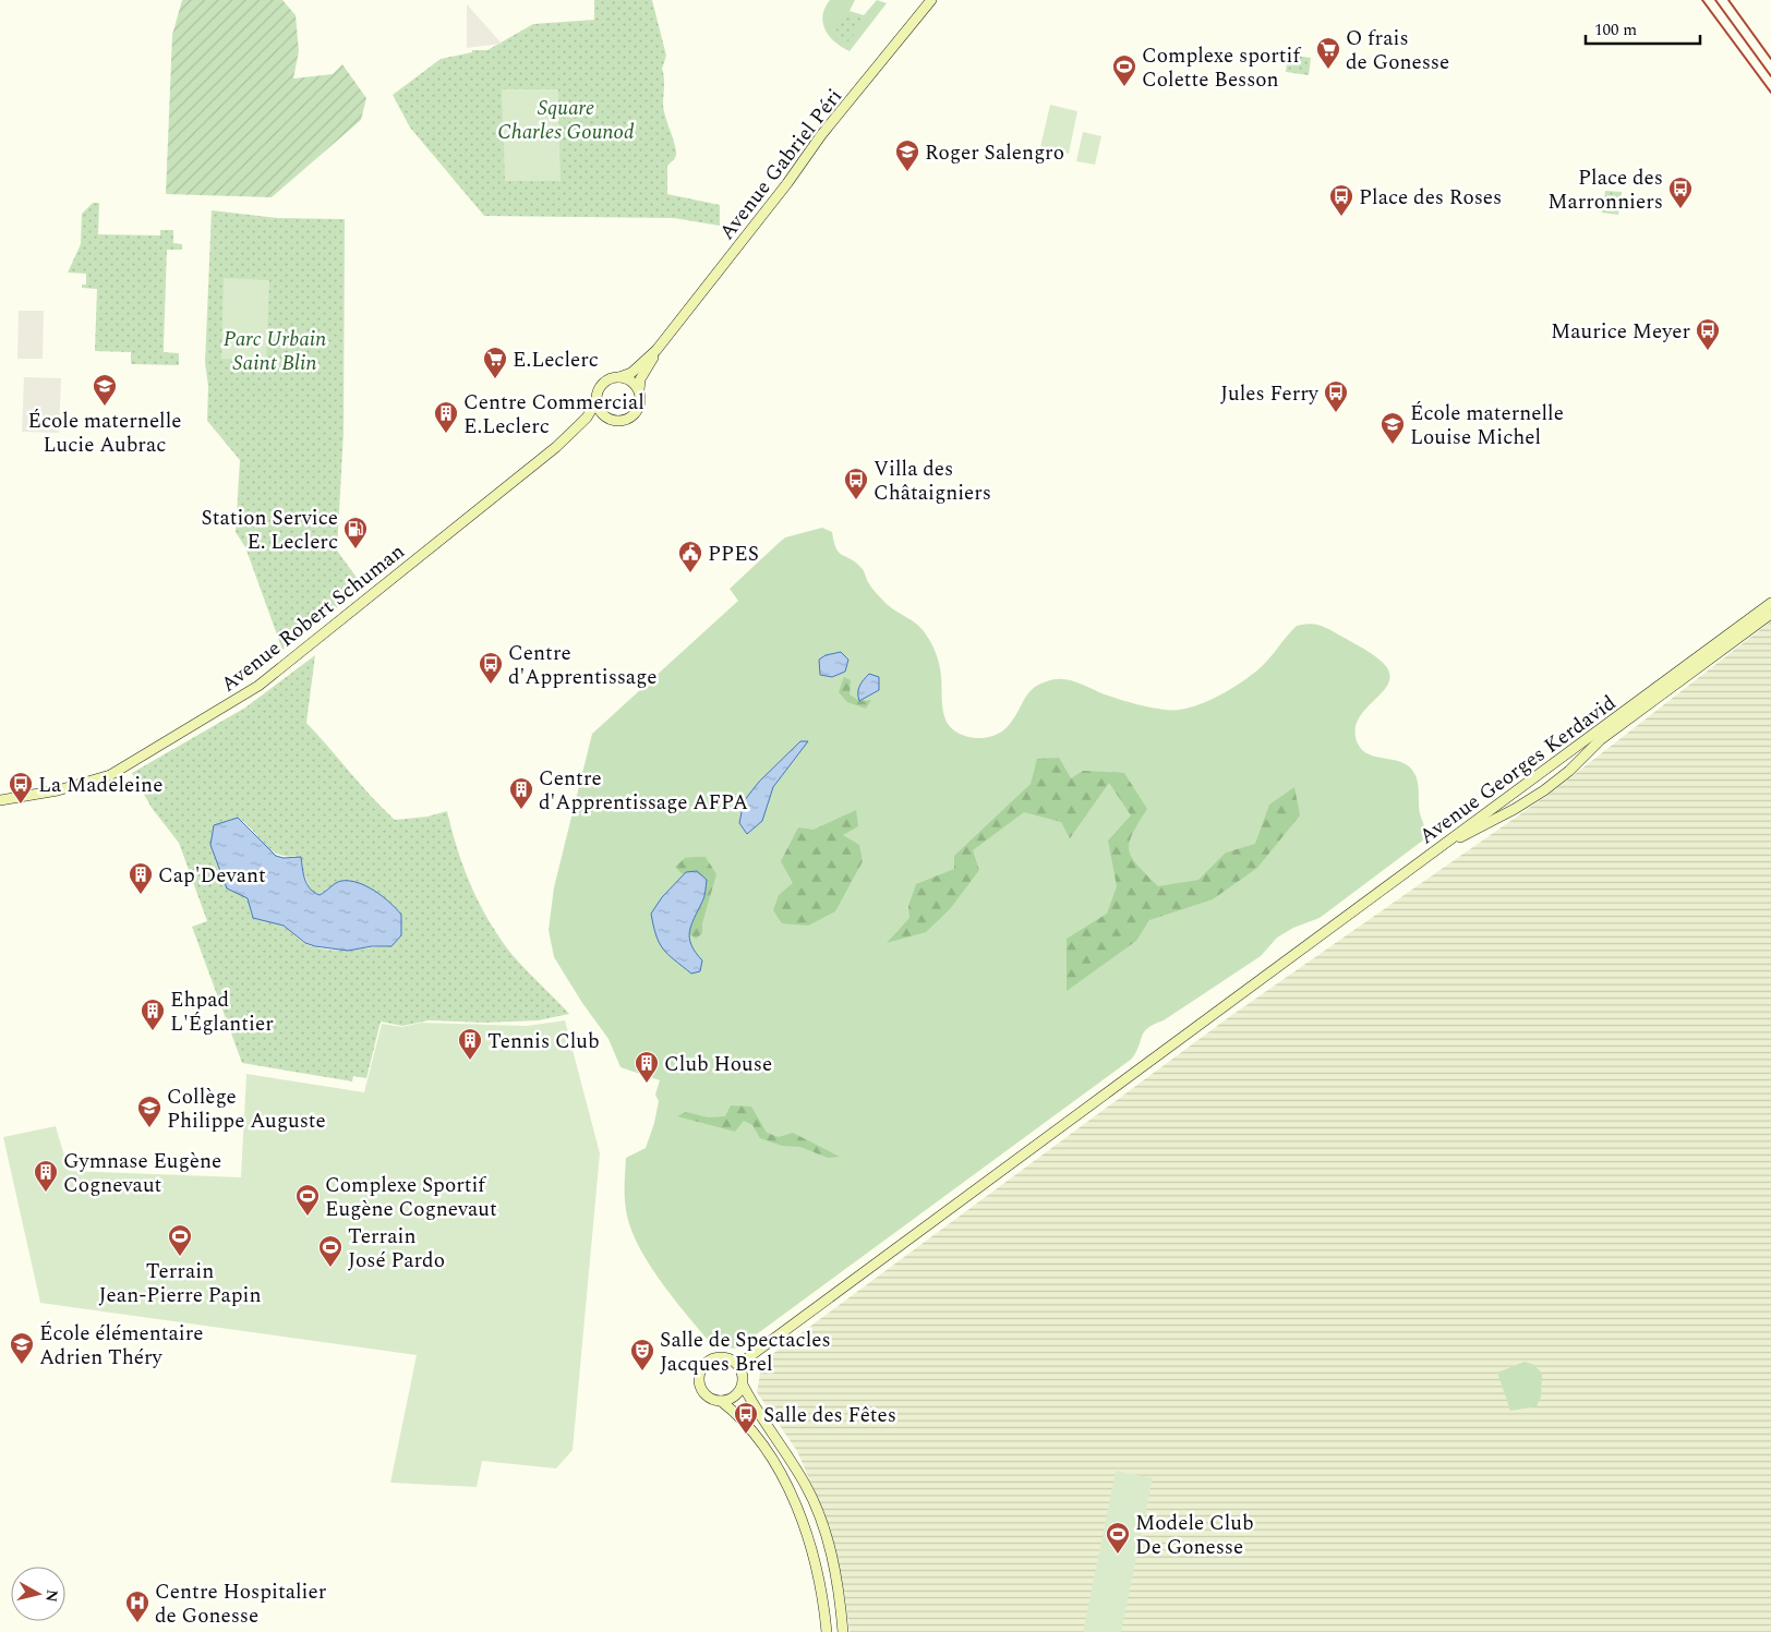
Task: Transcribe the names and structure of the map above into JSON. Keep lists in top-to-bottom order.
{
  "streets": {
    "main road": ["Avenue Gabriel Péri", "Avenue Robert Schuman", "Avenue Georges Kerdavid"]
  },
  "crossings": [
    ["Avenue Gabriel Péri", "Avenue Robert Schuman"]
  ],
  "parks": ["Square Charles Gounod", "Parc Urbain Saint Blin"],
  "places": {
    "supermarket": ["O frais de Gonesse", "E.Leclerc"],
    "sports": [
      "Complexe sportif Colette Besson",
      "Complexe Sportif Eugène Cognevaut",
      "Terrain Jean-Pierre Papin",
      "Terrain José Pardo",
      "Modele Club De Gonesse"
    ],
    "school or university": [
      "Roger Salengro",
      "École maternelle Lucie Aubrac",
      "École maternelle Louise Michel",
      "Collège Philippe Auguste",
      "École élémentaire Adrien Théry"
    ],
    "bus stop": [
      "Place des Marronniers",
      "Place des Roses",
      "Maurice Meyer",
      "Jules Ferry",
      "Villa des Châtaigniers",
      "Centre d'Apprentissage",
      "La Madeleine",
      "Salle des Fêtes"
    ],
    "building": [
      "Centre Commercial E.Leclerc",
      "Centre d'Apprentissage AFPA",
      "Cap'Devant",
      "Ehpad L'Églantier",
      "Tennis Club",
      "Club House",
      "Gymnase Eugène Cognevaut"
    ],
    "fuel station": ["Station Service E. Leclerc"],
    "public building": ["PPES"],
    "theatre": ["Salle de Spectacles Jacques Brel"],
    "hospital": ["Centre Hospitalier de Gonesse"]
  },
  "scale_bar": "100 m",
  "north": "right"
}
